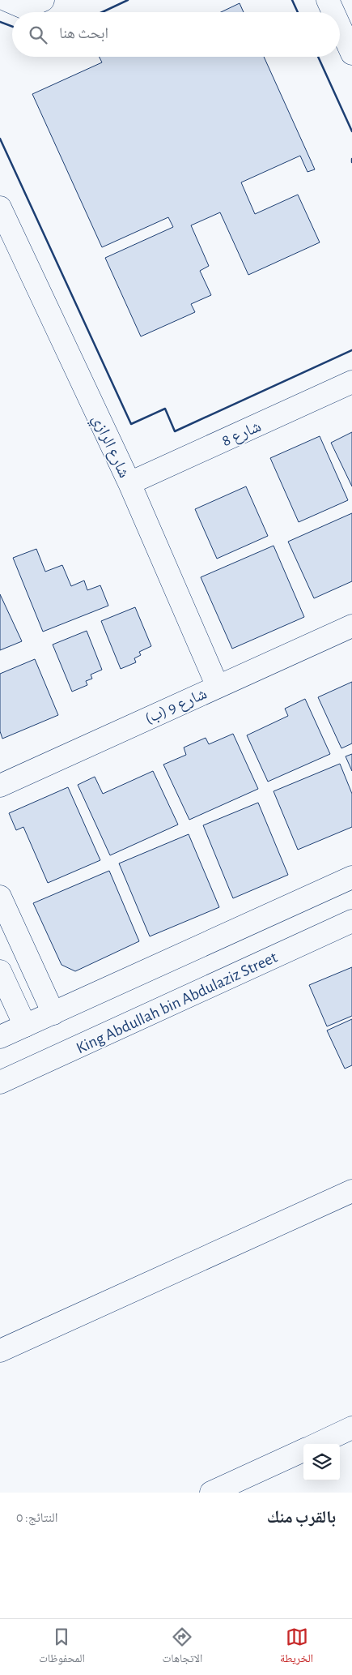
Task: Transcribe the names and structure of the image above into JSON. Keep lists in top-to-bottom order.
{
  "streets": {
    "street": [
      "شارع 8",
      "شارع الرازي",
      "شارع 9 (ب)",
      "King Abdullah bin Abdulaziz Street"
    ]
  },
  "crossings": [
    ["شارع 8", "شارع الرازي"],
    ["شارع الرازي", "شارع 9 (ب)"]
  ],
  "page": {
    "search": "ابحث هنا",
    "heading": ["بالقرب منك", "النتائج: 0"],
    "nav": ["الخريطة", "الاتجاهات", "المحفوظات"]
  }
}
